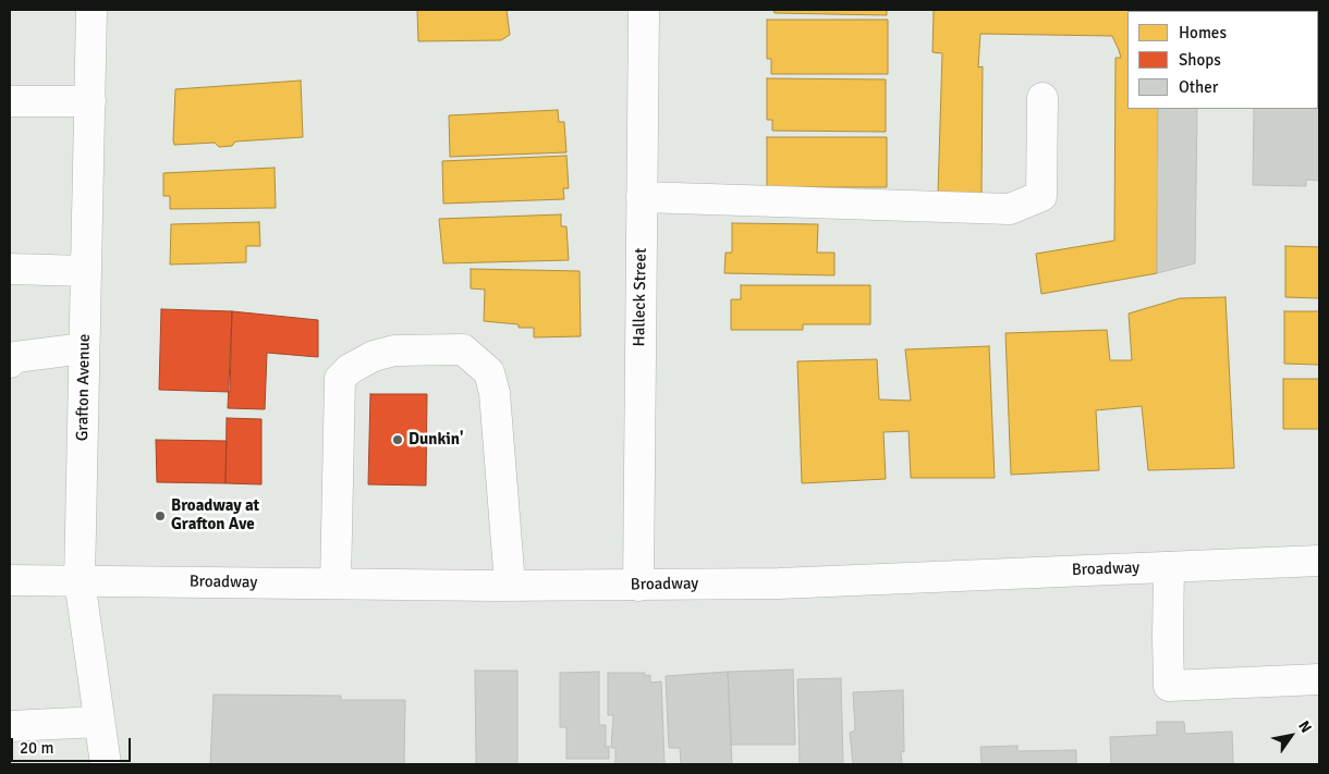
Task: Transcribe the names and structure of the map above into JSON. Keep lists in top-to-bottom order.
{
  "streets": {
    "street": ["Halleck Street", "Grafton Avenue", "Broadway"]
  },
  "crossings": [
    ["Halleck Street", "Broadway"],
    ["Grafton Avenue", "Broadway"]
  ],
  "places": ["Dunkin'", "Broadway at Grafton Ave"],
  "legend": ["Homes", "Shops", "Other"],
  "scale_bar": "20 m",
  "north": "top right"
}
